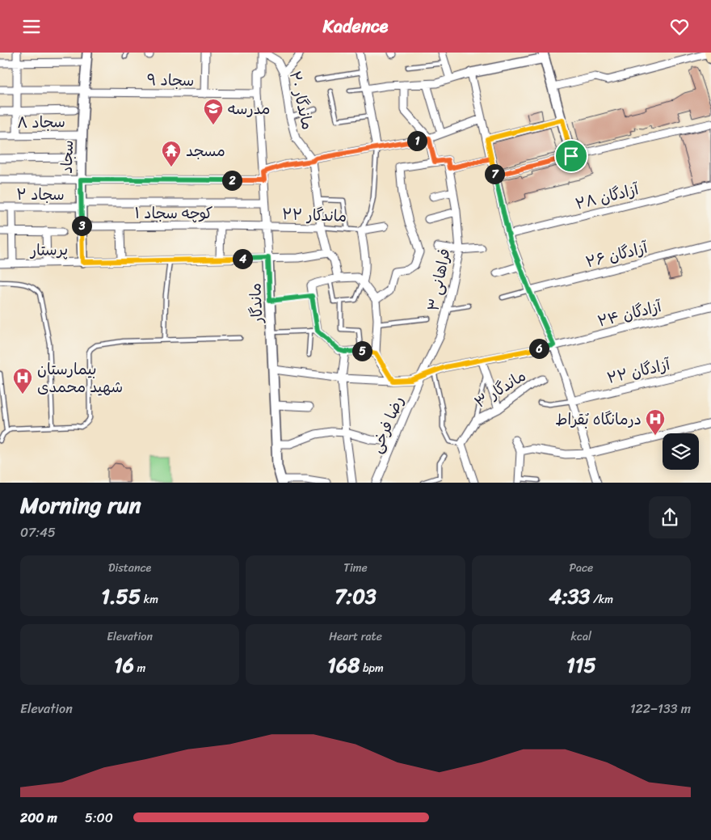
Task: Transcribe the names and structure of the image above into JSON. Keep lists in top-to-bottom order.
{
  "streets": {
    "street": [
      "سجاد ۹",
      "ماندگار ۲۰",
      "سجاد ۸",
      "سجاد",
      "سجاد ۲",
      "آزادگان ۲۸",
      "کوچه سجاد ۱",
      "ماندگار ۲۲",
      "پرستار",
      "آزادگان ۲۶",
      "فراهانی ۳",
      "ماندگار",
      "آزادگان ۲۴",
      "آزادگان ۲۲",
      "ماندگار ۳",
      "رضا فرخی"
    ]
  },
  "crossings": [
    ["سجاد ۹", "سجاد"],
    ["سجاد ۹", "ماندگار"],
    ["ماندگار ۲۰", "ماندگار ۲۲"],
    ["ماندگار ۲۰", "پرستار"],
    ["ماندگار ۲۰", "ماندگار"],
    ["سجاد ۸", "سجاد"],
    ["سجاد", "سجاد ۲"],
    ["سجاد", "کوچه سجاد ۱"],
    ["سجاد", "پرستار"],
    ["سجاد ۲", "ماندگار"],
    ["کوچه سجاد ۱", "ماندگار ۲۲"],
    ["کوچه سجاد ۱", "ماندگار"],
    ["ماندگار ۲۲", "ماندگار"],
    ["پرستار", "ماندگار"],
    ["فراهانی ۳", "آزادگان ۲۴"],
    ["فراهانی ۳", "رضا فرخی"],
    ["ماندگار", "آزادگان ۲۴"],
    ["آزادگان ۲۴", "رضا فرخی"]
  ],
  "places": {
    "school or university": ["مدرسه"],
    "temple": ["مسجد"],
    "hospital": ["بیمارستان شهید محمدی", "درمانگاه بُقراط"]
  },
  "page": {
    "header": "Kadence",
    "pins": [
      "1",
      "7",
      "2",
      "3",
      "4",
      "6",
      "5"
    ],
    "heading": ["Morning run", "07:45"],
    "stats": [
      ["Distance", "1.55 km"],
      ["Time", "7:03"],
      ["Pace", "4:33 /km"],
      ["Elevation", "16 m"],
      ["Heart rate", "168 bpm"],
      ["kcal", "115"]
    ],
    "chart": ["Elevation", "122–133 m"],
    "list": [
      {
        "name": "200 m",
        "note": "5:00"
      }
    ]
  }
}
